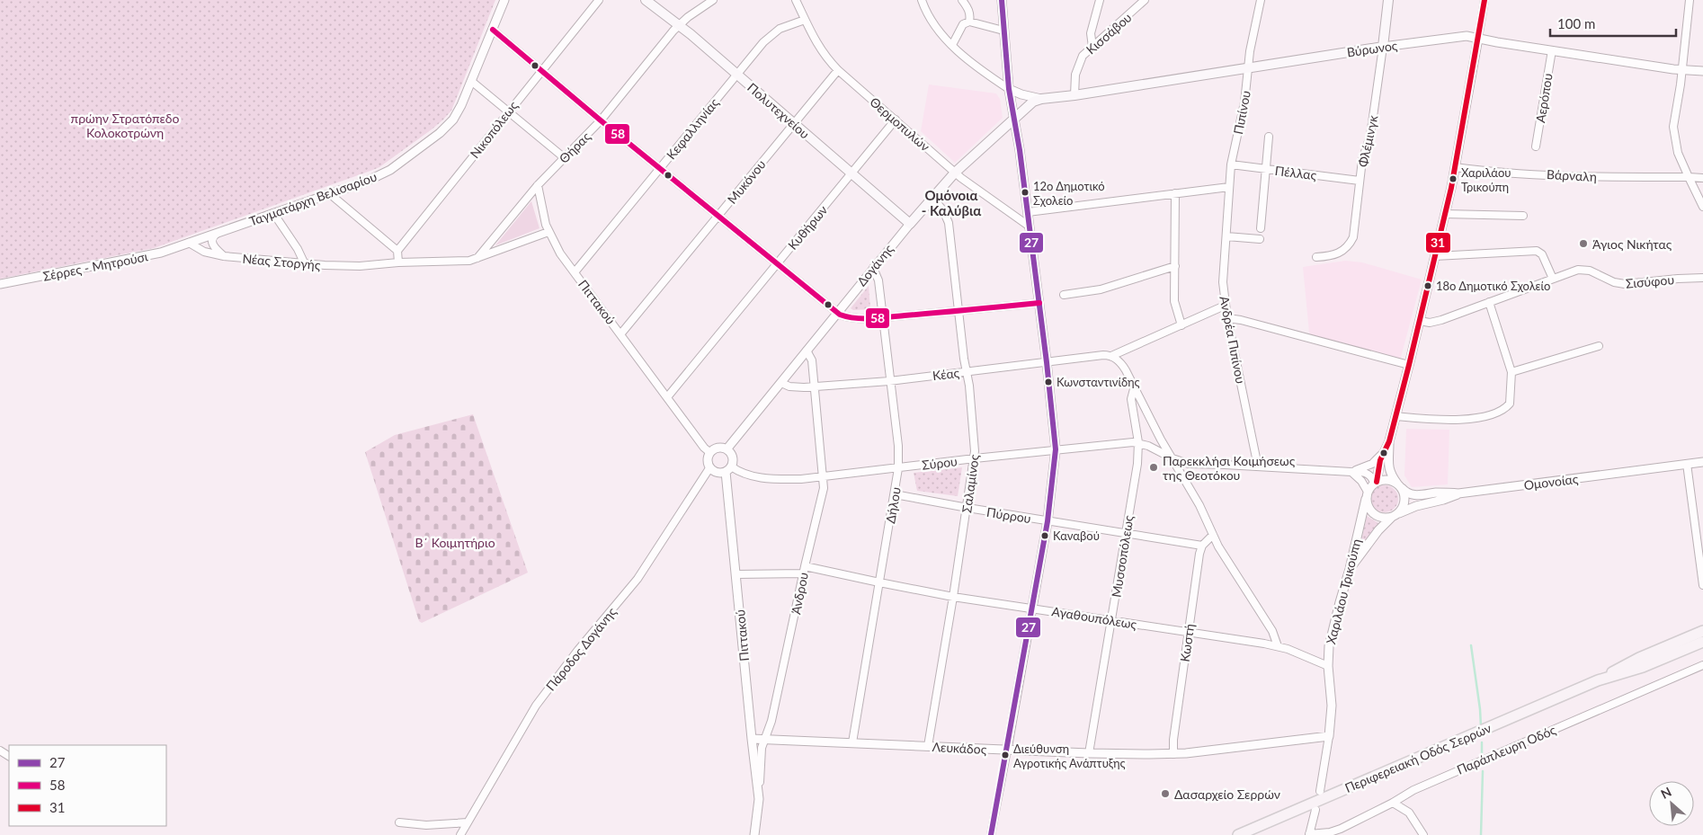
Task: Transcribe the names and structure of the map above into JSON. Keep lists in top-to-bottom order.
{
  "streets": {
    "main road": [
      "Βύρωνος",
      "Πολυτεχνείου",
      "Φλέμινγκ",
      "Δογάνης",
      "Περιφερειακή Οδός Σερρών"
    ],
    "street": [
      "Κισσάβου",
      "Αερόπου",
      "Πιπίνου",
      "Θερμοπυλών",
      "Κεφαλληνίας",
      "Νικοπόλεως",
      "Θήρας",
      "Πέλλας",
      "Βάρναλη",
      "Μυκόνου",
      "Ταγματάρχη Βελισαρίου",
      "Κυθήρων",
      "Νέας Στοργής",
      "Σέρρες - Μητρούσι",
      "Σισύφου",
      "Πιττακού",
      "Ανδρέα Πιπίνου",
      "Κέας",
      "Σύρου",
      "Ομονοίας",
      "Σαλαμίνος",
      "Δήλου",
      "Πύρρου",
      "Μυσσοπόλεως",
      "Χαριλάου Τρικούπη",
      "Άνδρου",
      "Αγαθουπόλεως",
      "Κωστή",
      "Πάροδος Δογάνης",
      "Λευκάδος",
      "Παράπλευρη Οδός"
    ]
  },
  "crossings": [
    ["Κισσάβου", "Βύρωνος"],
    ["Βύρωνος", "Αερόπου"],
    ["Βύρωνος", "Πιπίνου"],
    ["Βύρωνος", "Φλέμινγκ"],
    ["Βύρωνος", "Δογάνης"],
    ["Πολυτεχνείου", "Κεφαλληνίας"],
    ["Πολυτεχνείου", "Θήρας"],
    ["Πολυτεχνείου", "Μυκόνου"],
    ["Πολυτεχνείου", "Κυθήρων"],
    ["Πολυτεχνείου", "Δογάνης"],
    ["Πιπίνου", "Πέλλας"],
    ["Πιπίνου", "Ανδρέα Πιπίνου"],
    ["Θερμοπυλών", "Κεφαλληνίας"],
    ["Θερμοπυλών", "Μυκόνου"],
    ["Θερμοπυλών", "Κυθήρων"],
    ["Θερμοπυλών", "Δογάνης"],
    ["Κεφαλληνίας", "Πιττακού"],
    ["Φλέμινγκ", "Πέλλας"],
    ["Θήρας", "Νέας Στοργής"],
    ["Θήρας", "Πιττακού"],
    ["Πέλλας", "Ανδρέα Πιπίνου"],
    ["Μυκόνου", "Πιττακού"],
    ["Ταγματάρχη Βελισαρίου", "Νέας Στοργής"],
    ["Ταγματάρχη Βελισαρίου", "Σέρρες - Μητρούσι"],
    ["Κυθήρων", "Πιττακού"],
    ["Νέας Στοργής", "Σέρρες - Μητρούσι"],
    ["Νέας Στοργής", "Πιττακού"],
    ["Δογάνης", "Πιττακού"],
    ["Δογάνης", "Κέας"],
    ["Δογάνης", "Σύρου"],
    ["Δογάνης", "Σαλαμίνος"],
    ["Δογάνης", "Δήλου"],
    ["Δογάνης", "Άνδρου"],
    ["Δογάνης", "Πάροδος Δογάνης"],
    ["Πιττακού", "Σύρου"],
    ["Πιττακού", "Άνδρου"],
    ["Πιττακού", "Πάροδος Δογάνης"],
    ["Πιττακού", "Λευκάδος"],
    ["Κέας", "Σαλαμίνος"],
    ["Κέας", "Δήλου"],
    ["Κέας", "Άνδρου"],
    ["Σύρου", "Σαλαμίνος"],
    ["Σύρου", "Δήλου"],
    ["Σύρου", "Μυσσοπόλεως"],
    ["Σύρου", "Άνδρου"],
    ["Σύρου", "Πάροδος Δογάνης"],
    ["Ομονοίας", "Χαριλάου Τρικούπη"],
    ["Σαλαμίνος", "Πύρρου"],
    ["Σαλαμίνος", "Αγαθουπόλεως"],
    ["Σαλαμίνος", "Λευκάδος"],
    ["Δήλου", "Πύρρου"],
    ["Δήλου", "Αγαθουπόλεως"],
    ["Δήλου", "Λευκάδος"],
    ["Πύρρου", "Μυσσοπόλεως"],
    ["Πύρρου", "Κωστή"],
    ["Μυσσοπόλεως", "Αγαθουπόλεως"],
    ["Μυσσοπόλεως", "Λευκάδος"],
    ["Χαριλάου Τρικούπη", "Αγαθουπόλεως"],
    ["Χαριλάου Τρικούπη", "Λευκάδος"],
    ["Άνδρου", "Αγαθουπόλεως"],
    ["Άνδρου", "Λευκάδος"],
    ["Αγαθουπόλεως", "Κωστή"],
    ["Κωστή", "Λευκάδος"]
  ],
  "districts": ["Ομόνοια - Καλύβια"],
  "parks": ["πρώην Στρατόπεδο Κολοκοτρώνη", "Β΄ Κοιμητήριο"],
  "places": [
    "Χαριλάου Τρικούπη",
    "12ο Δημοτικό Σχολείο",
    "Άγιος Νικήτας",
    "18ο Δημοτικό Σχολείο",
    "Κωνσταντινίδης",
    "Παρεκκλήσι Κοιμήσεως της Θεοτόκου",
    "Καναβού",
    "Διεύθυνση Αγροτικής Ανάπτυξης",
    "Δασαρχείο Σερρών"
  ],
  "lines": ["transit line 27", "transit line 31", "transit line 58"],
  "legend": ["27", "58", "31"],
  "scale_bar": "100 m",
  "north": "top left"
}
